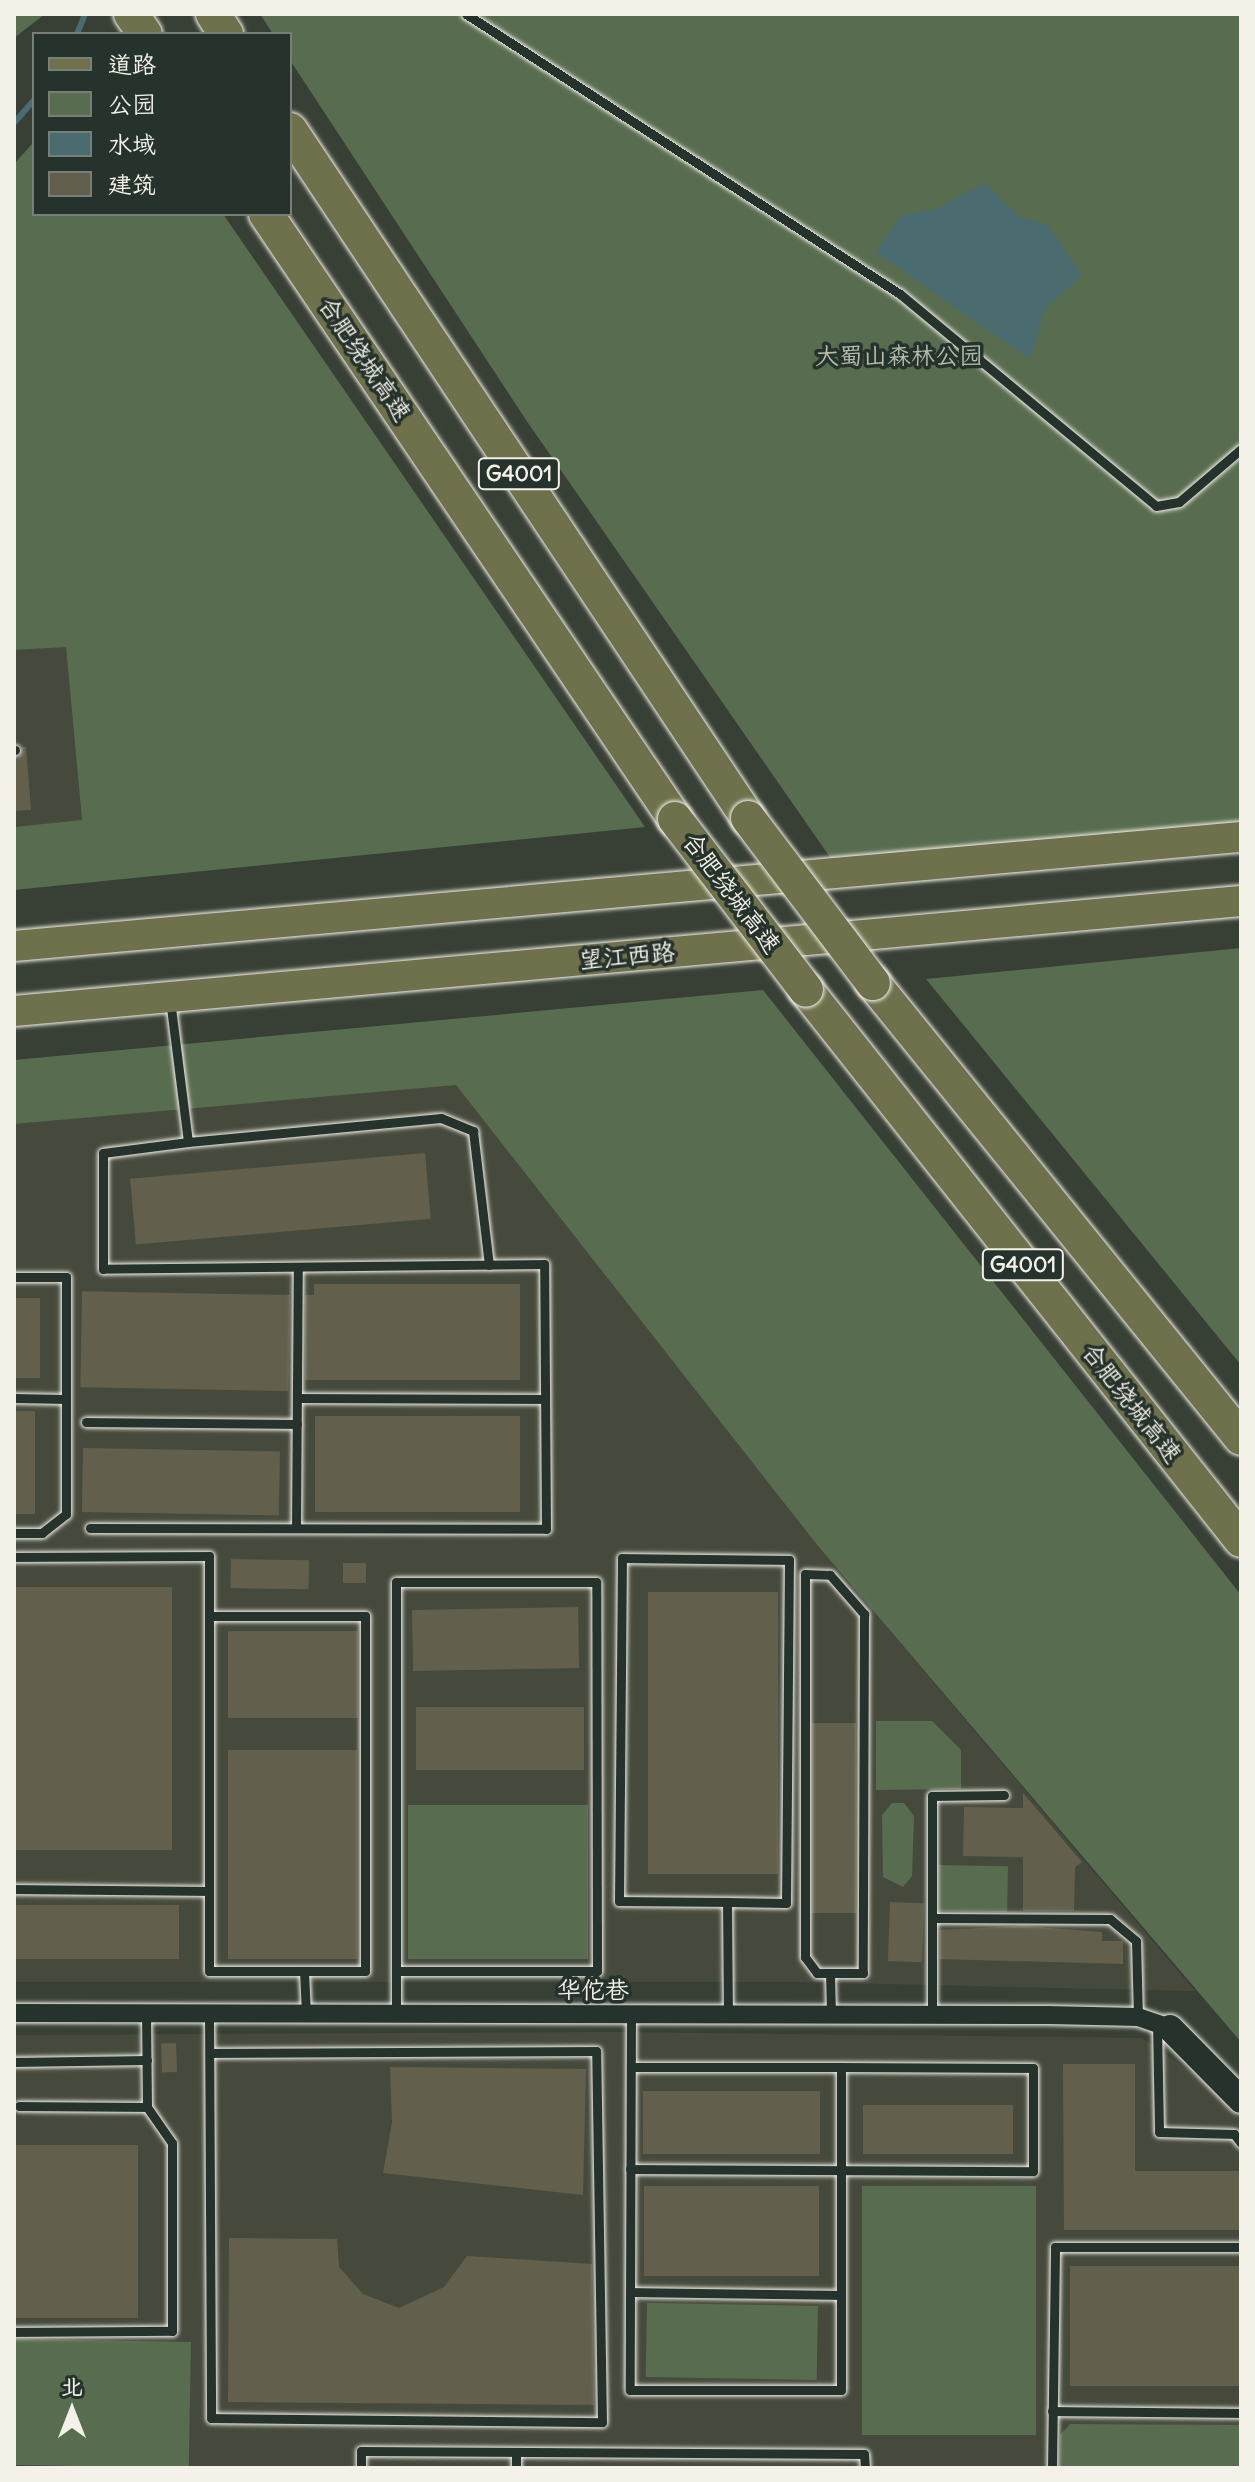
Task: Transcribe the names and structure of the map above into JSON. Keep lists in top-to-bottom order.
{
  "streets": {
    "highway": ["合肥绕城高速", "G4001"],
    "main road": ["望江西路"],
    "street": ["华佗巷"]
  },
  "parks": ["大蜀山森林公园"],
  "legend": [
    "道路",
    "公园",
    "水域",
    "建筑"
  ],
  "north": "top"
}
